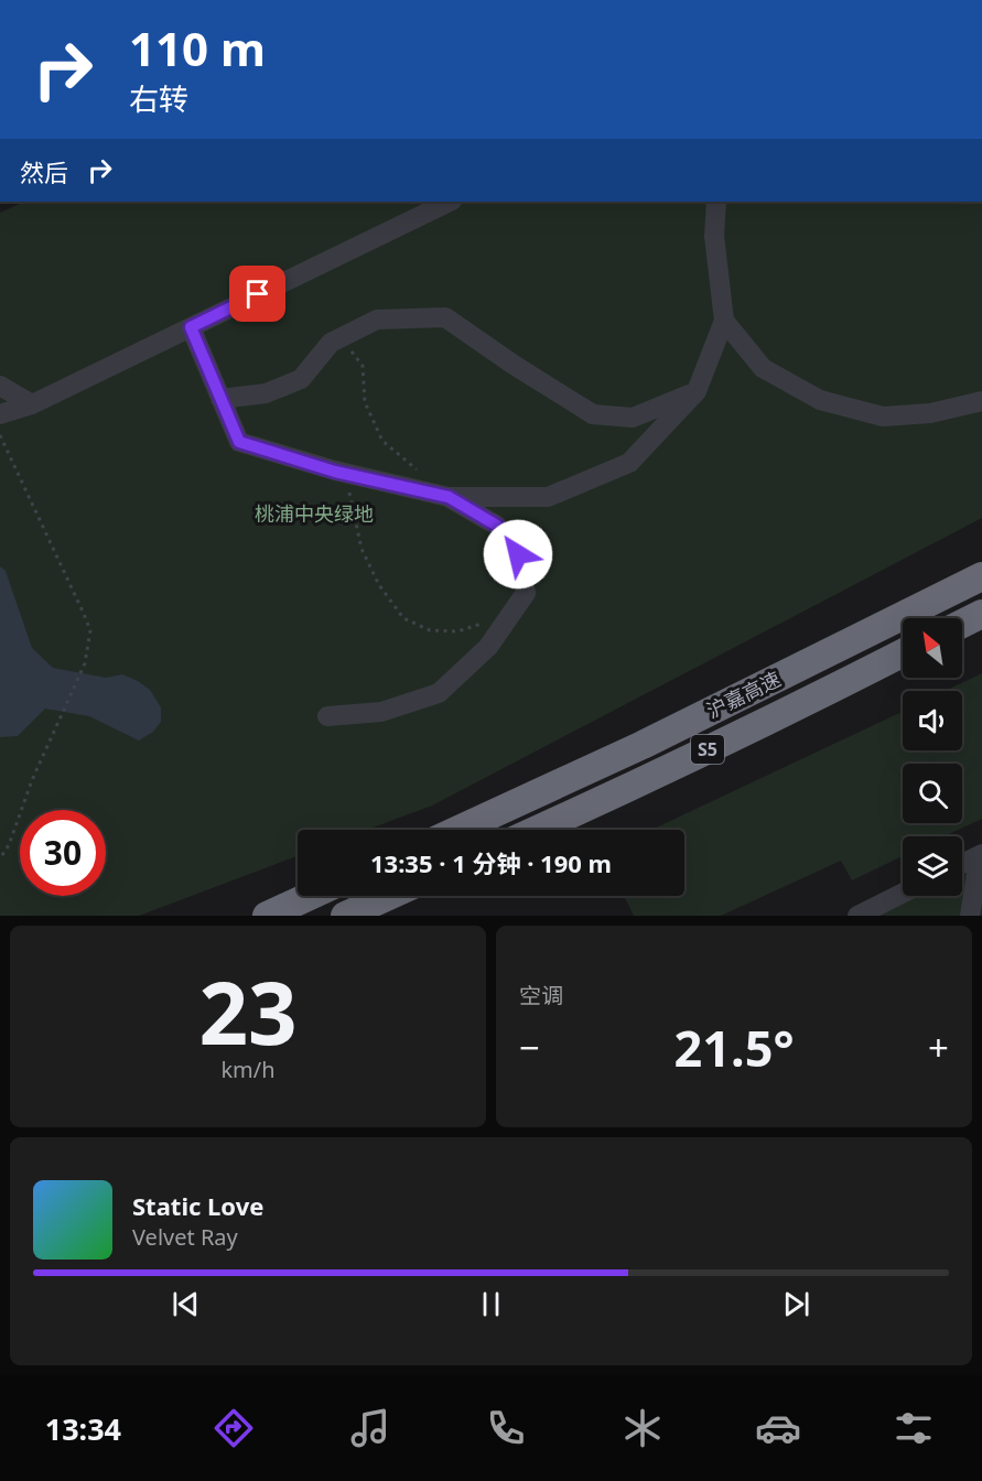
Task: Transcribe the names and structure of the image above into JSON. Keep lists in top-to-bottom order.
{
  "streets": {
    "highway": ["沪嘉高速", "S5"]
  },
  "parks": ["桃浦中央绿地"],
  "north": "top left",
  "page": {
    "turn": ["110 m", "右转"],
    "then": "然后",
    "limit": "30",
    "trip": "13:35 · 1 分钟 · 190 m",
    "tile": [
      ["23", "km/h"],
      "空调"
    ],
    "heat": ["−", "21.5°", "+"],
    "song": ["Static Love", "Velvet Ray"],
    "tabs": "13:34"
  }
}
